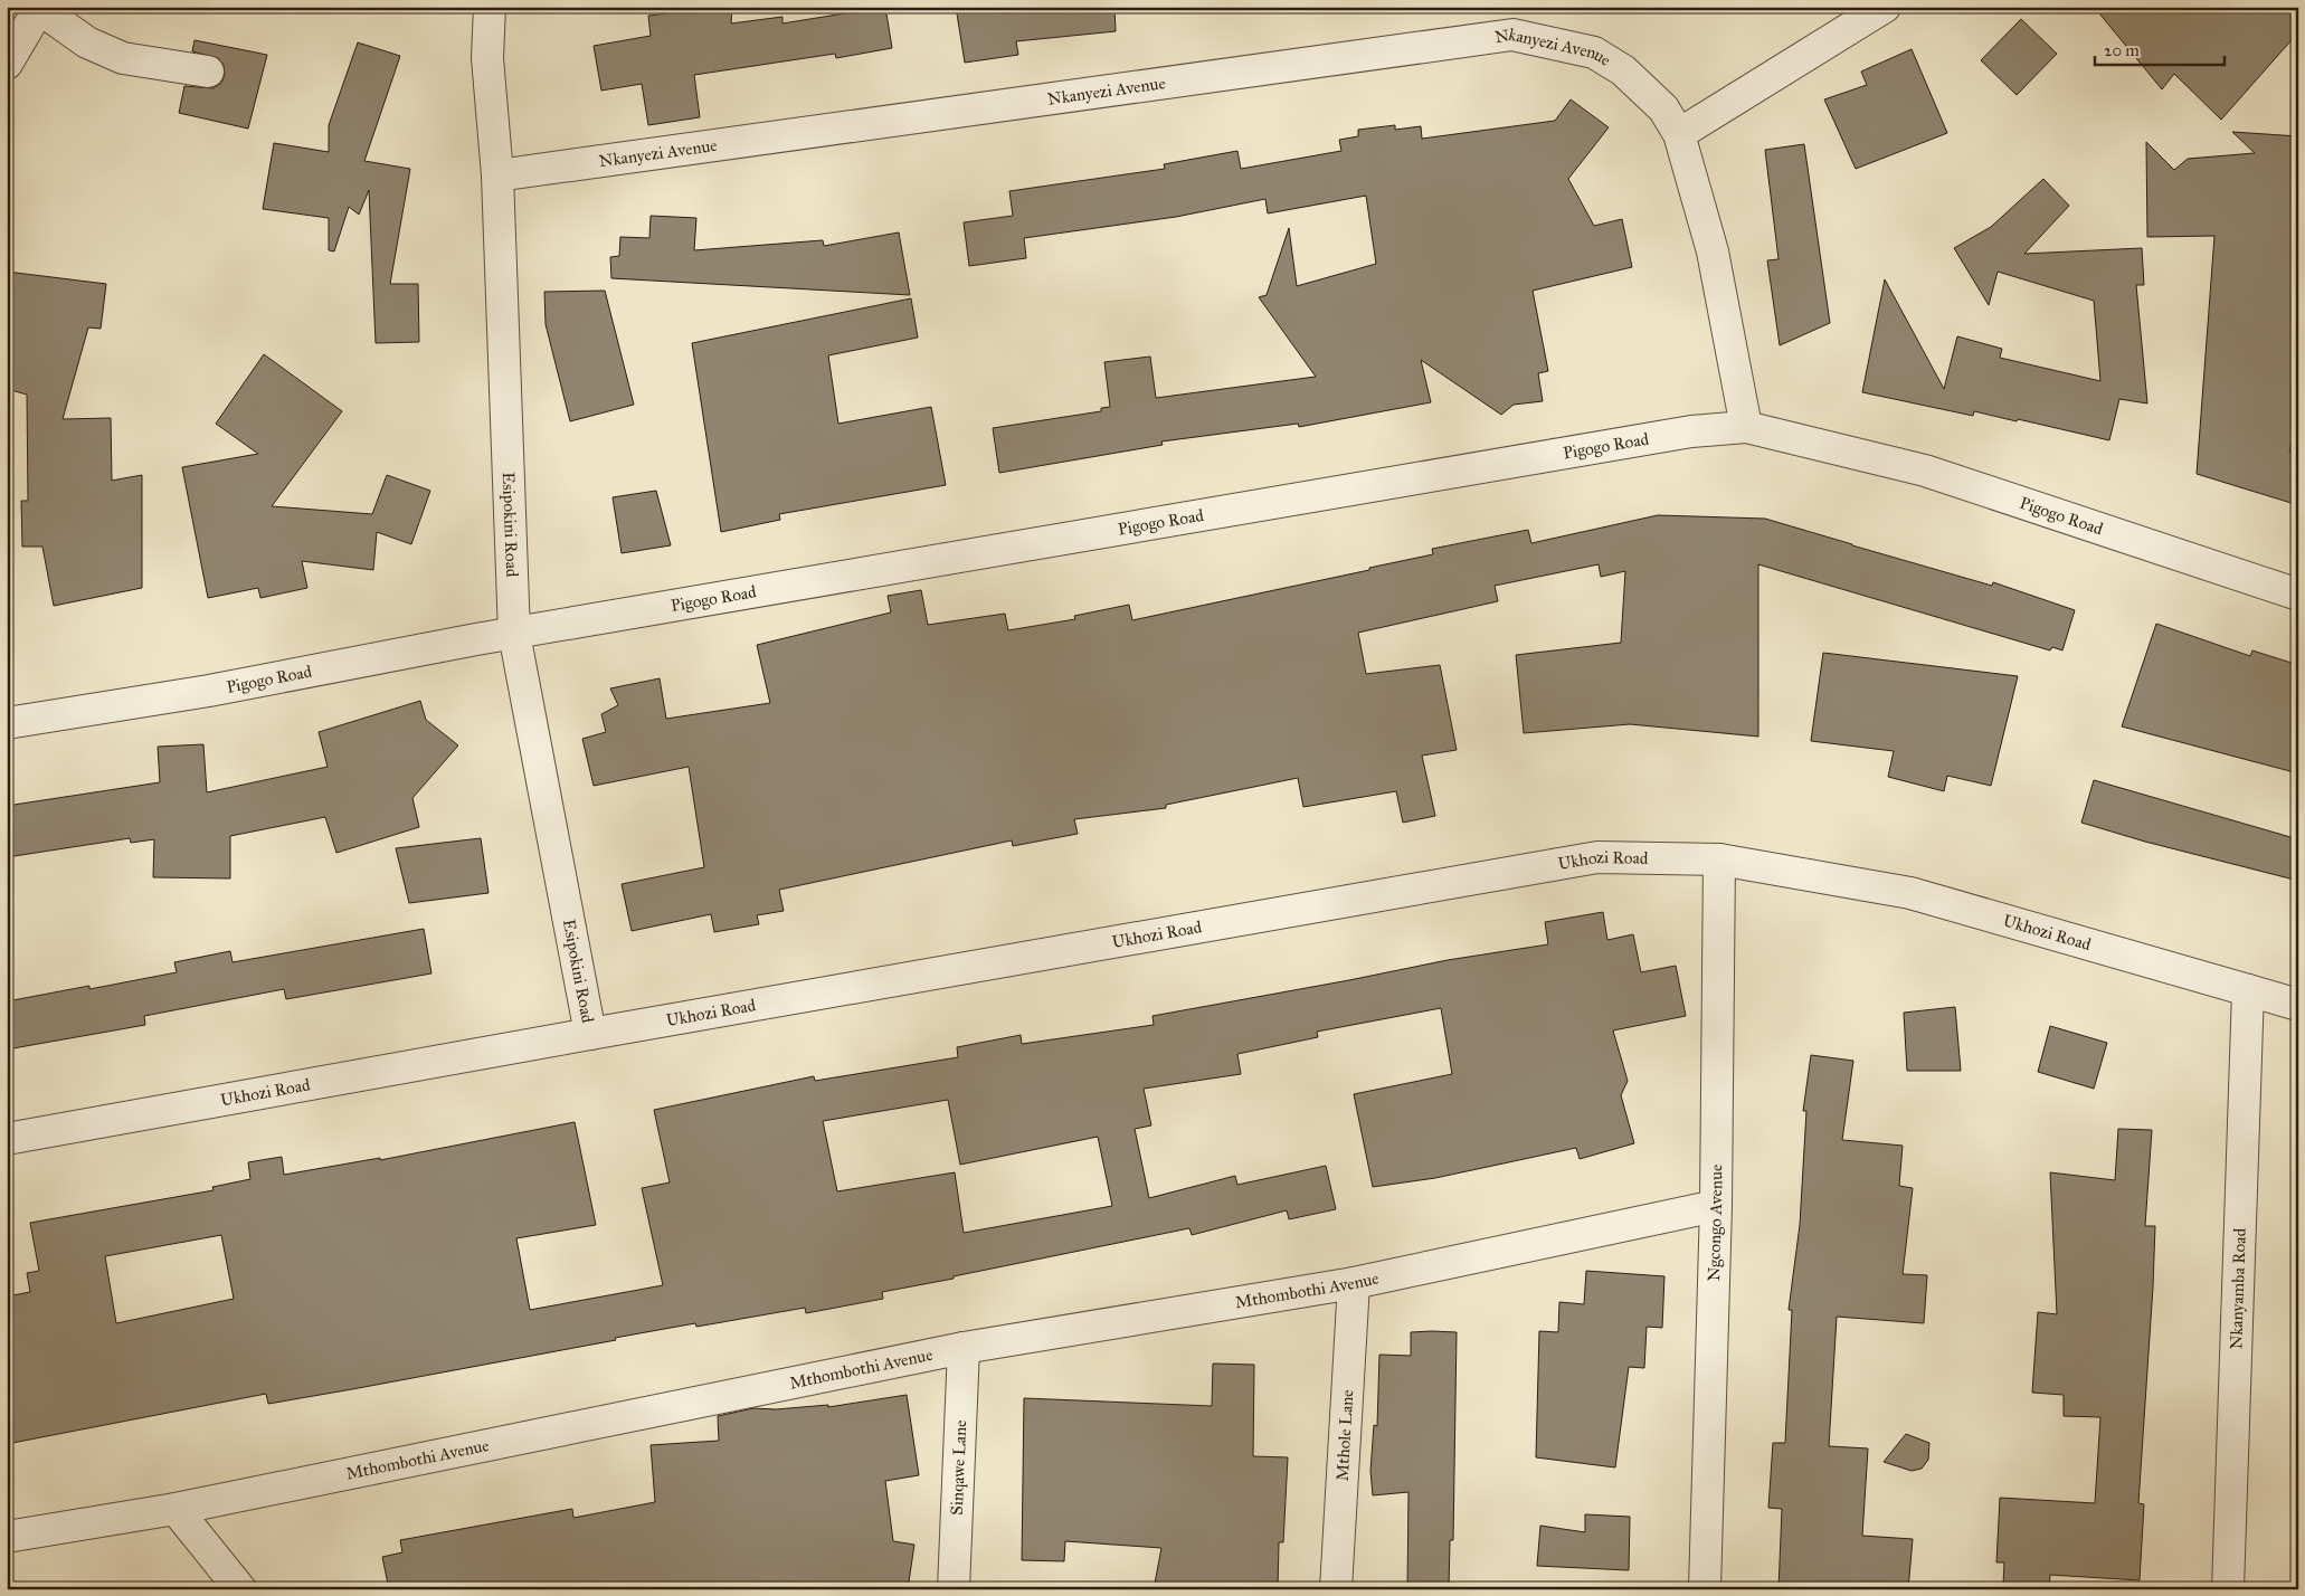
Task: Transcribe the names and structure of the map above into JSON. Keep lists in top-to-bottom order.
{
  "streets": {
    "street": [
      "Nkanyezi Avenue",
      "Pigogo Road",
      "Esipokini Road",
      "Ukhozi Road",
      "Ngcongo Avenue",
      "Mthombothi Avenue",
      "Nkanyamba Road",
      "Mthole Lane",
      "Sinqawe Lane"
    ]
  },
  "crossings": [
    ["Nkanyezi Avenue", "Pigogo Road"],
    ["Nkanyezi Avenue", "Esipokini Road"],
    ["Pigogo Road", "Esipokini Road"],
    ["Esipokini Road", "Ukhozi Road"],
    ["Ukhozi Road", "Ngcongo Avenue"],
    ["Ukhozi Road", "Nkanyamba Road"],
    ["Ngcongo Avenue", "Mthombothi Avenue"],
    ["Mthombothi Avenue", "Mthole Lane"],
    ["Mthombothi Avenue", "Sinqawe Lane"]
  ],
  "scale_bar": "20 m"
}
